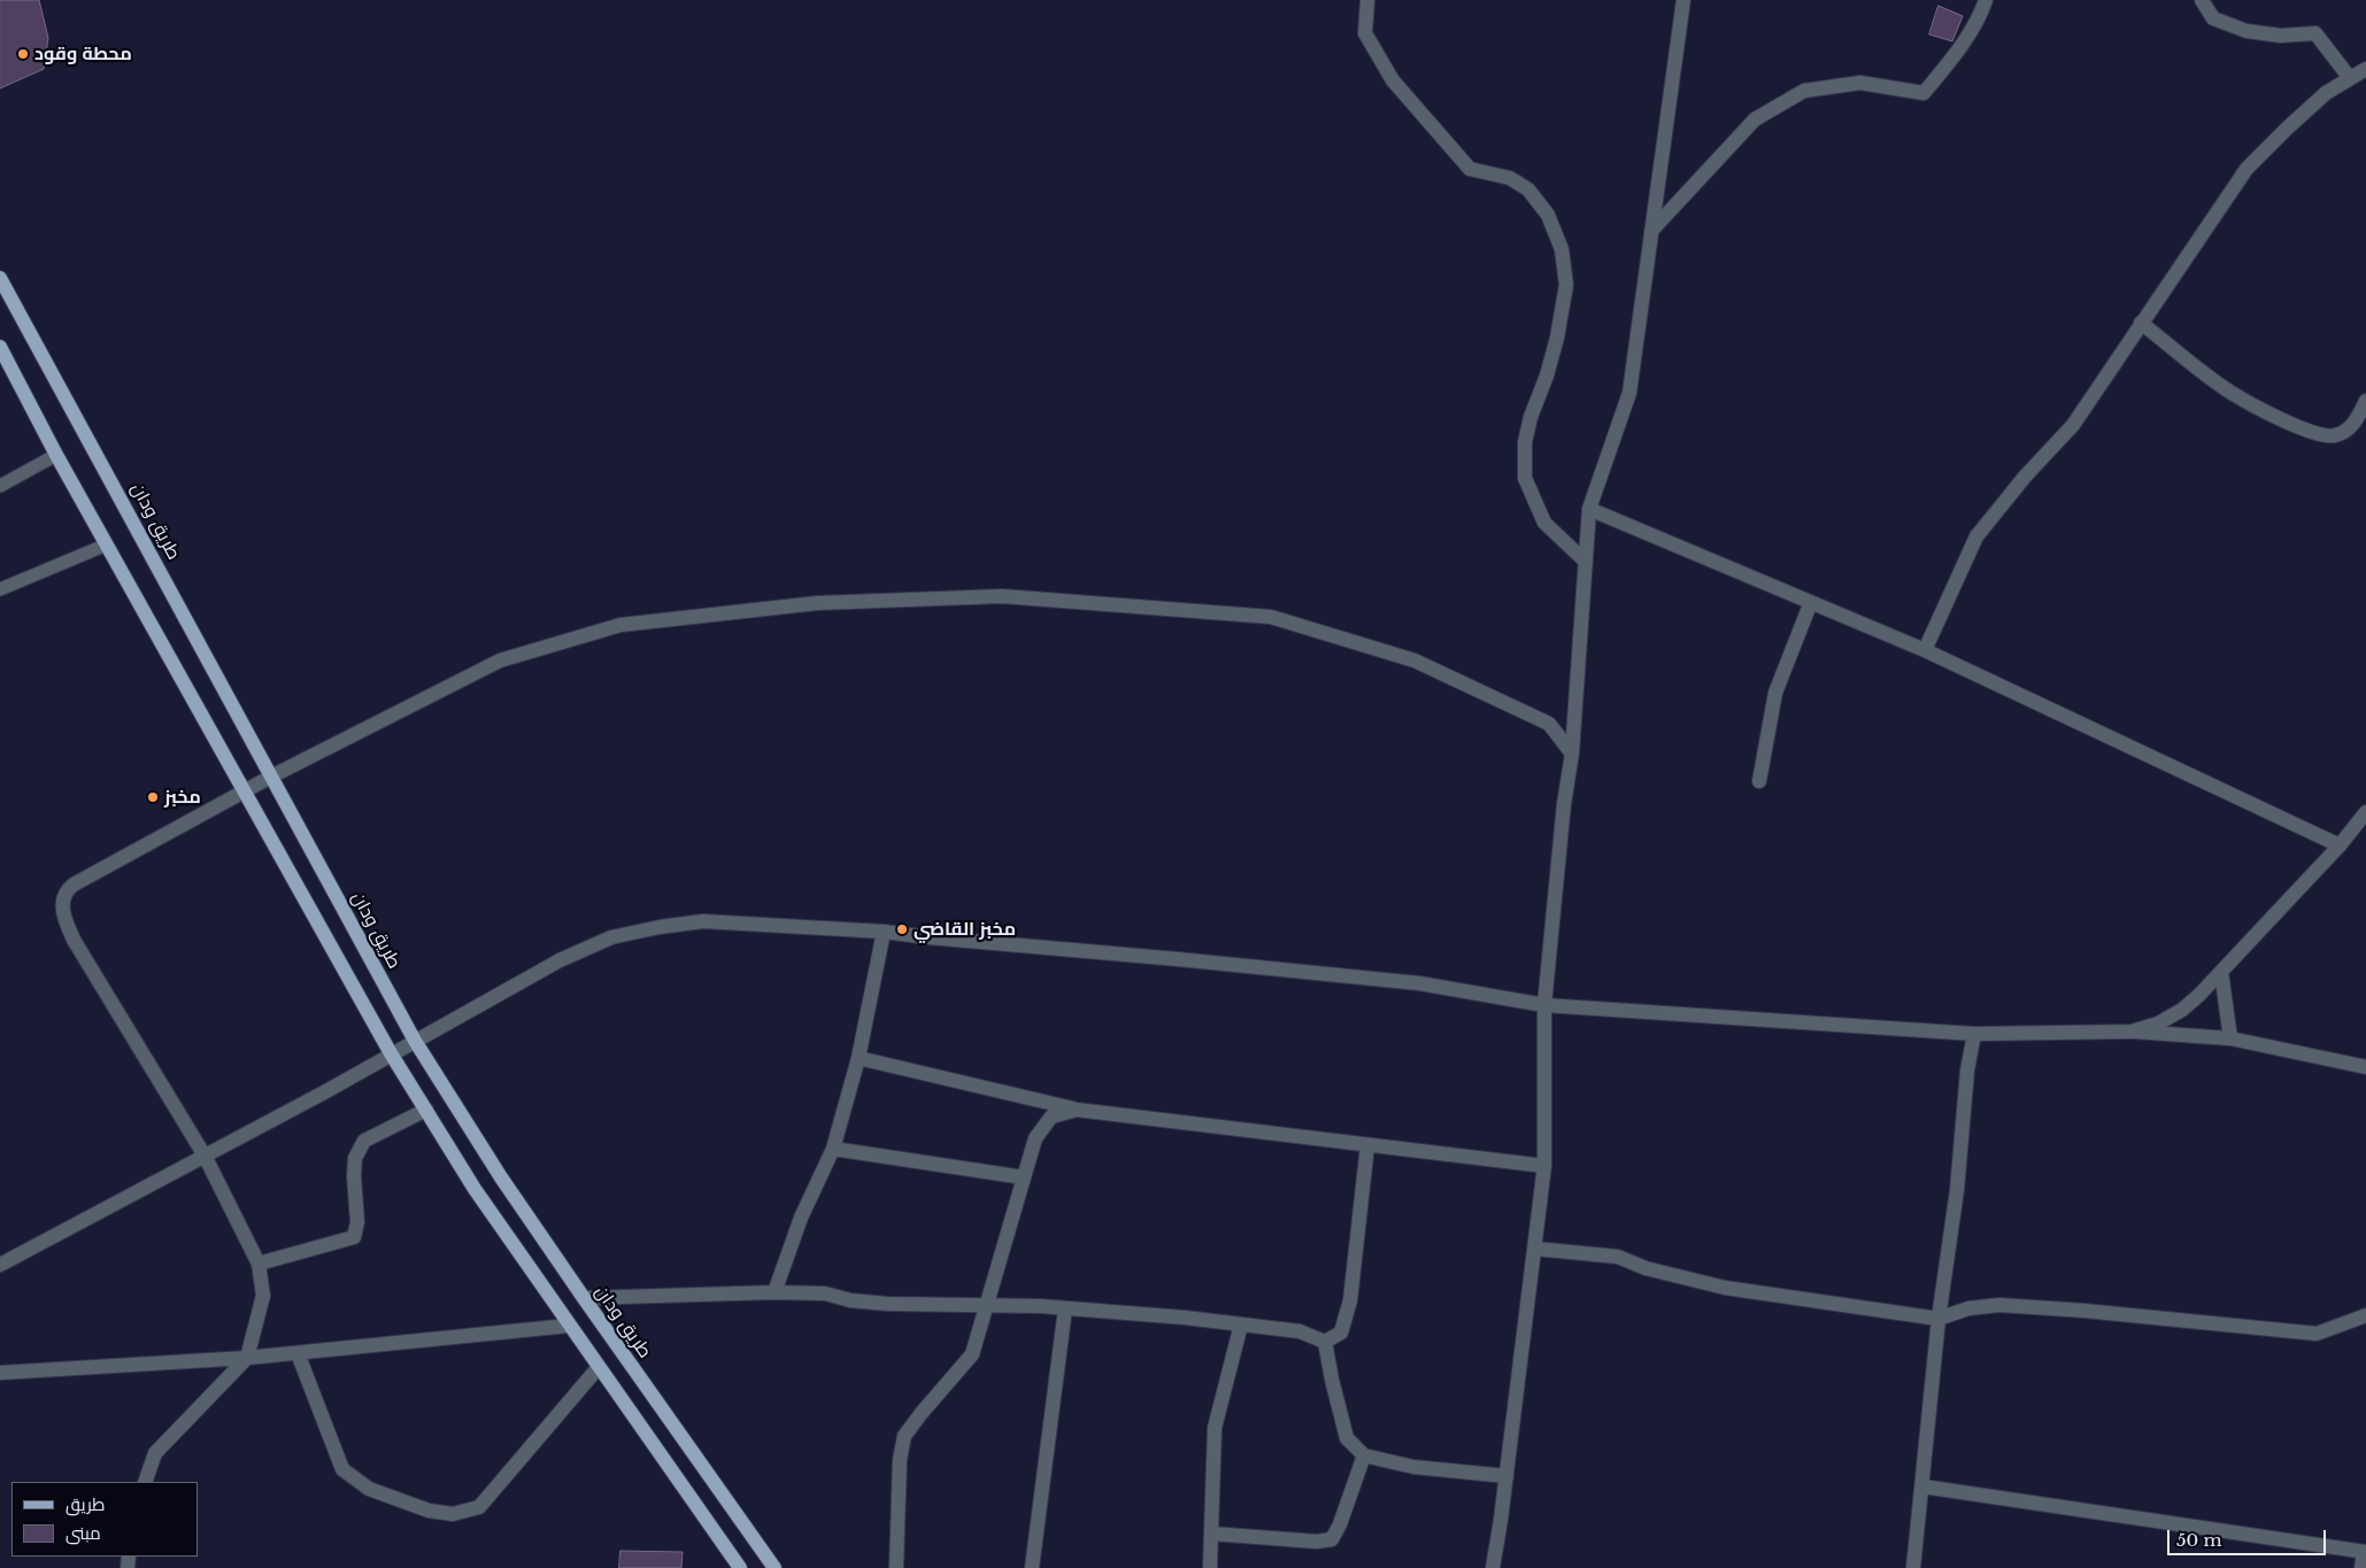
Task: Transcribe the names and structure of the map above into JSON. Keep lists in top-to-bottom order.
{
  "streets": {
    "main road": ["طريق ودان"]
  },
  "places": ["محطة وقود", "مخبز", "مخبز القاضي"],
  "legend": ["طريق", "مبنى"],
  "scale_bar": "50 m"
}
